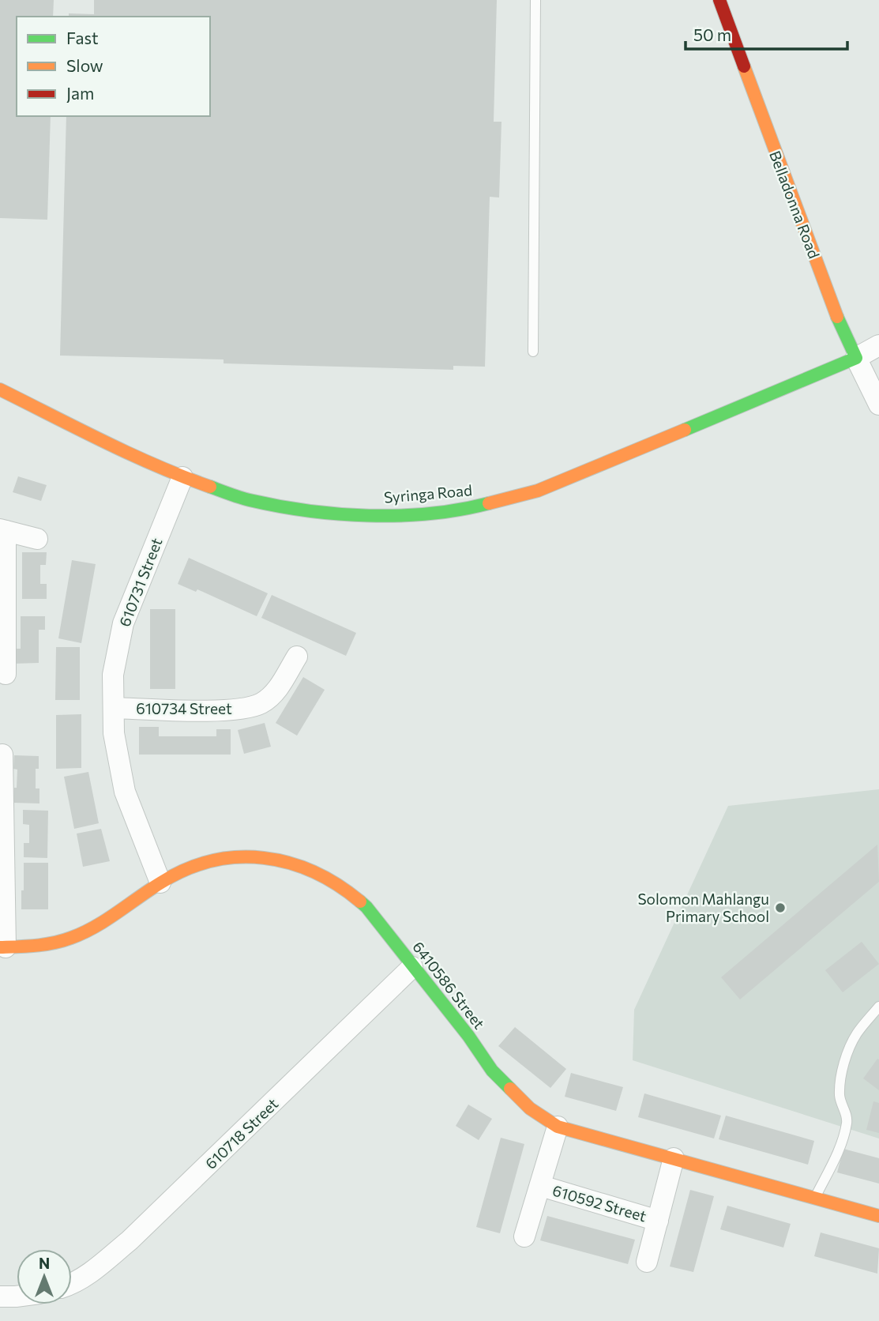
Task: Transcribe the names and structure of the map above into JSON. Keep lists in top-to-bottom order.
{
  "streets": {
    "street": [
      "Belladonna Road",
      "Syringa Road",
      "610731 Street",
      "610734 Street",
      "6410586 Street",
      "610718 Street",
      "610592 Street"
    ]
  },
  "crossings": [
    ["Belladonna Road", "Syringa Road"],
    ["Syringa Road", "610731 Street"],
    ["610731 Street", "610734 Street"],
    ["610731 Street", "6410586 Street"],
    ["6410586 Street", "610718 Street"],
    ["6410586 Street", "610592 Street"]
  ],
  "places": ["Solomon Mahlangu Primary School"],
  "legend": ["Fast", "Slow", "Jam"],
  "scale_bar": "50 m",
  "north": "top"
}
